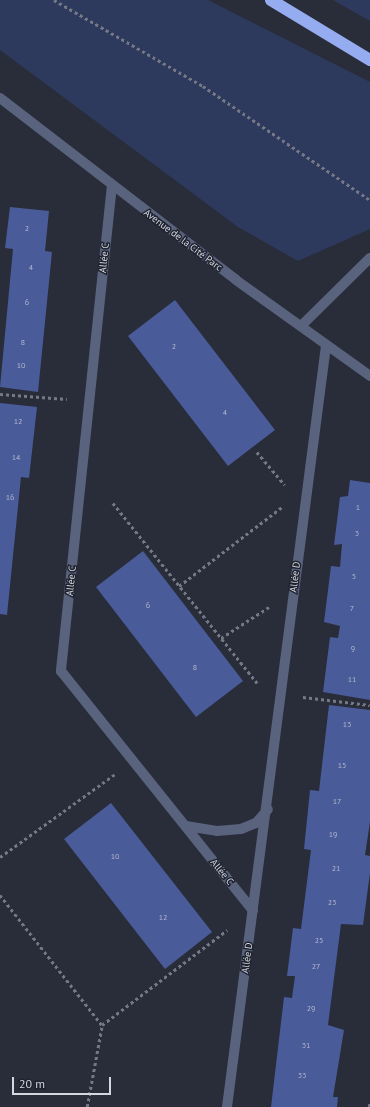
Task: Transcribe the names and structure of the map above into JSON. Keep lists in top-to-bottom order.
{
  "streets": {
    "street": ["Avenue de la Cité Parc", "Allée C", "Allée D"]
  },
  "crossings": [
    ["Avenue de la Cité Parc", "Allée C"],
    ["Avenue de la Cité Parc", "Allée D"],
    ["Allée C", "Allée D"]
  ],
  "house_numbers": [
    "2",
    "4",
    "6",
    "8",
    "2",
    "10",
    "4",
    "12",
    "14",
    "16",
    "1",
    "3",
    "5",
    "6",
    "7",
    "9",
    "8",
    "11",
    "13",
    "15",
    "17",
    "19",
    "10",
    "21",
    "23",
    "12",
    "25",
    "27",
    "29",
    "31",
    "33"
  ],
  "scale_bar": "20 m"
}
